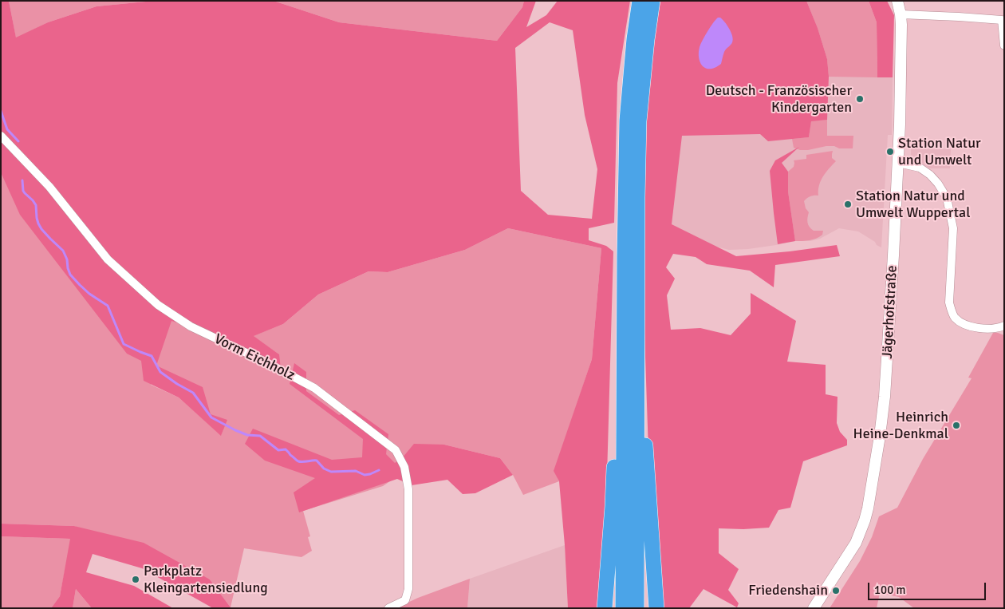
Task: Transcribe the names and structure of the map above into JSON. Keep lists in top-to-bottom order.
{
  "streets": {
    "main road": ["Jägerhofstraße"],
    "street": ["Vorm Eichholz"]
  },
  "places": [
    "Deutsch - Französischer Kindergarten",
    "Station Natur und Umwelt",
    "Station Natur und Umwelt Wuppertal",
    "Heinrich Heine-Denkmal",
    "Parkplatz Kleingartensiedlung",
    "Friedenshain"
  ],
  "scale_bar": "100 m"
}
